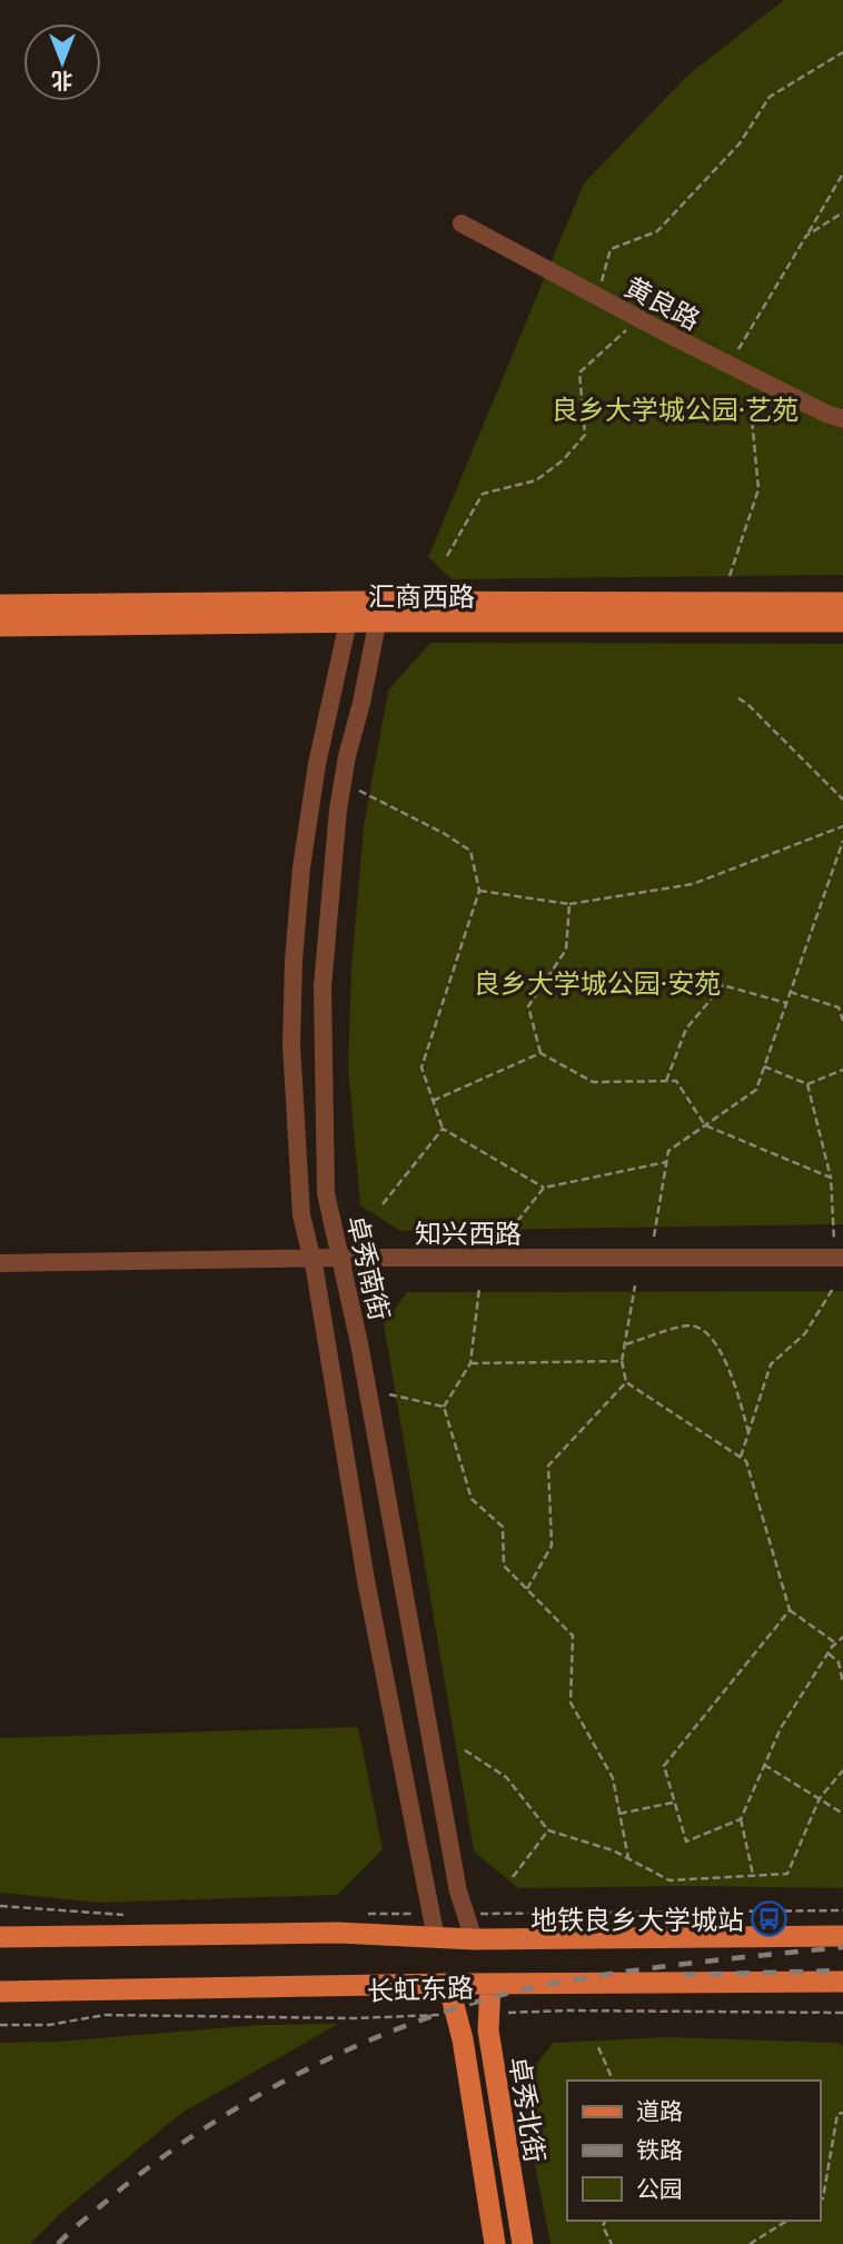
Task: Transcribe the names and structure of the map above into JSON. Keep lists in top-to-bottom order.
{
  "streets": {
    "main road": ["汇商西路", "长虹东路", "卓秀北街"],
    "street": ["黄良路", "知兴西路", "卓秀南街"]
  },
  "crossings": [
    ["汇商西路", "卓秀南街"],
    ["知兴西路", "卓秀南街"],
    ["卓秀南街", "长虹东路"],
    ["长虹东路", "卓秀北街"]
  ],
  "parks": ["良乡大学城公园·艺苑", "良乡大学城公园·安苑"],
  "places": {
    "bus stop": ["地铁良乡大学城站"]
  },
  "legend": ["道路", "铁路", "公园"],
  "north": "bottom"
}
